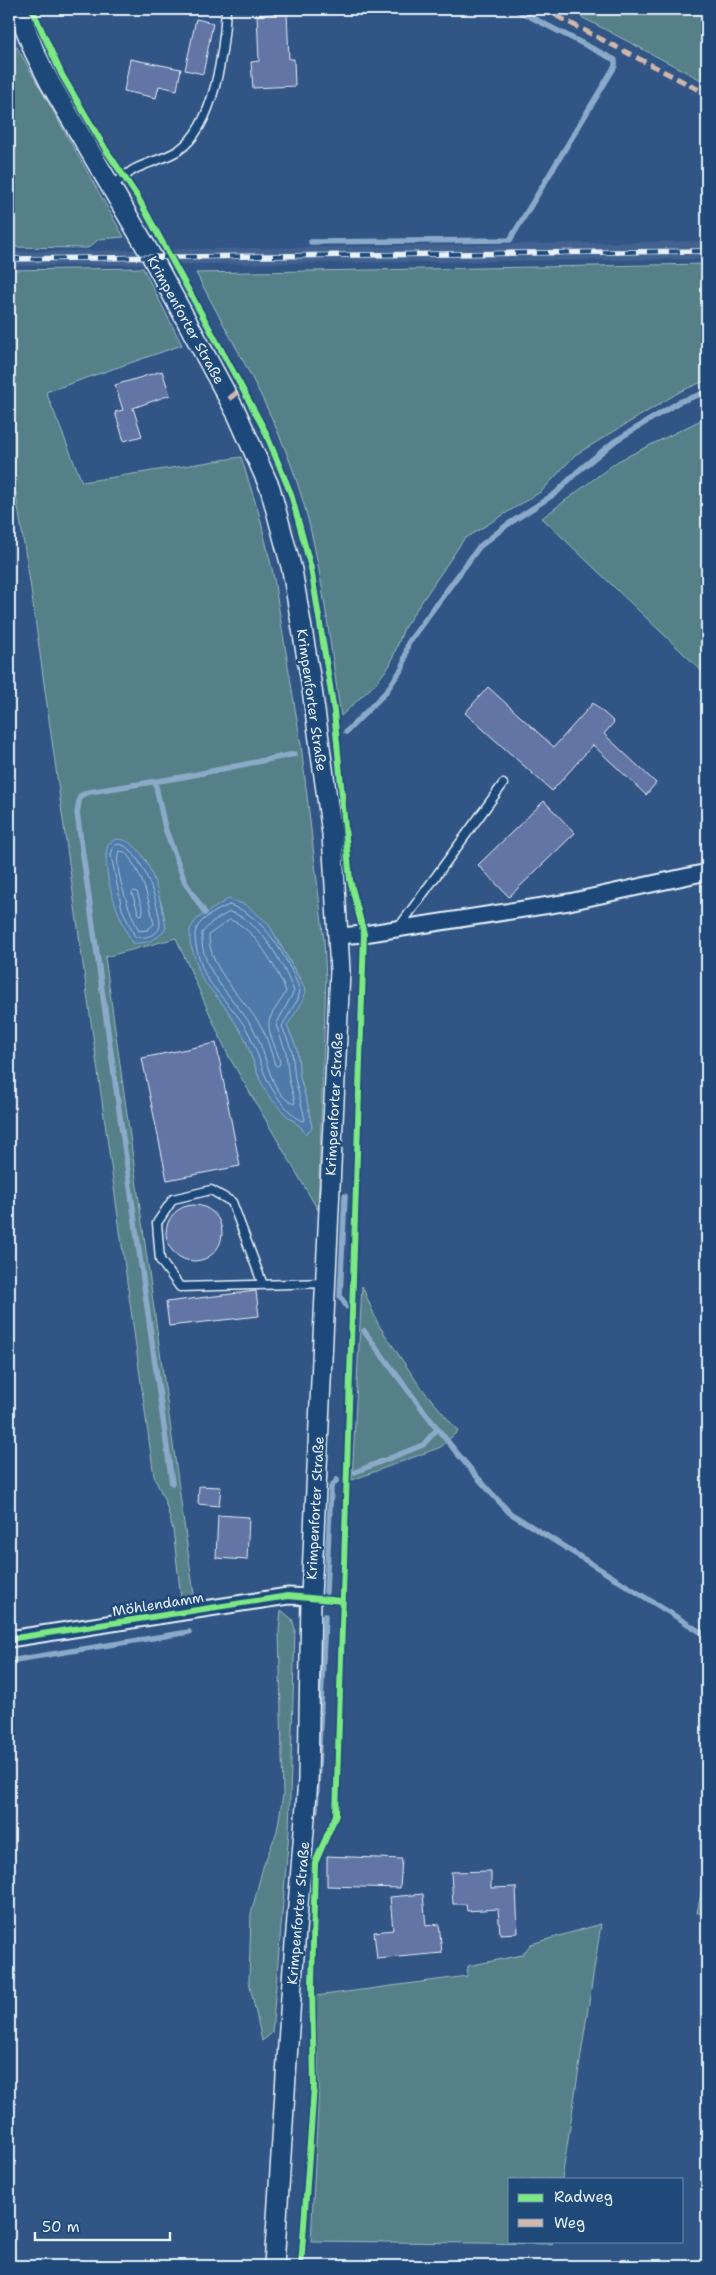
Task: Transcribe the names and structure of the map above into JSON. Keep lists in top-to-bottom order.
{
  "streets": {
    "street": ["Krimpenforter Straße", "Möhlendamm"]
  },
  "crossings": [
    ["Krimpenforter Straße", "Möhlendamm"]
  ],
  "legend": ["Radweg", "Weg"],
  "scale_bar": "50 m"
}
